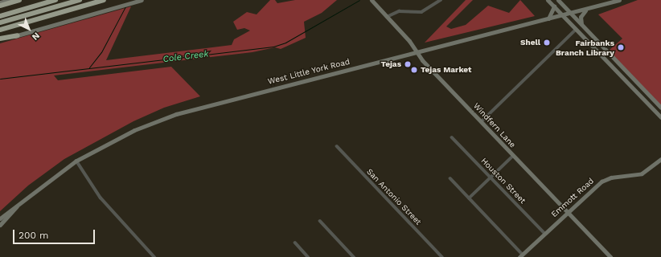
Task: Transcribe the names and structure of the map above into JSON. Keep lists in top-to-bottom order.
{
  "streets": {
    "main road": ["West Little York Road", "Windfern Lane", "Emmott Road"],
    "street": ["Houston Street", "San Antonio Street"]
  },
  "crossings": [
    ["West Little York Road", "Windfern Lane"],
    ["Windfern Lane", "Emmott Road"],
    ["Houston Street", "Emmott Road"]
  ],
  "water": ["Cole Creek"],
  "places": [
    "Shell",
    "Fairbanks Branch Library",
    "Tejas",
    "Tejas Market"
  ],
  "scale_bar": "200 m",
  "north": "bottom right"
}
